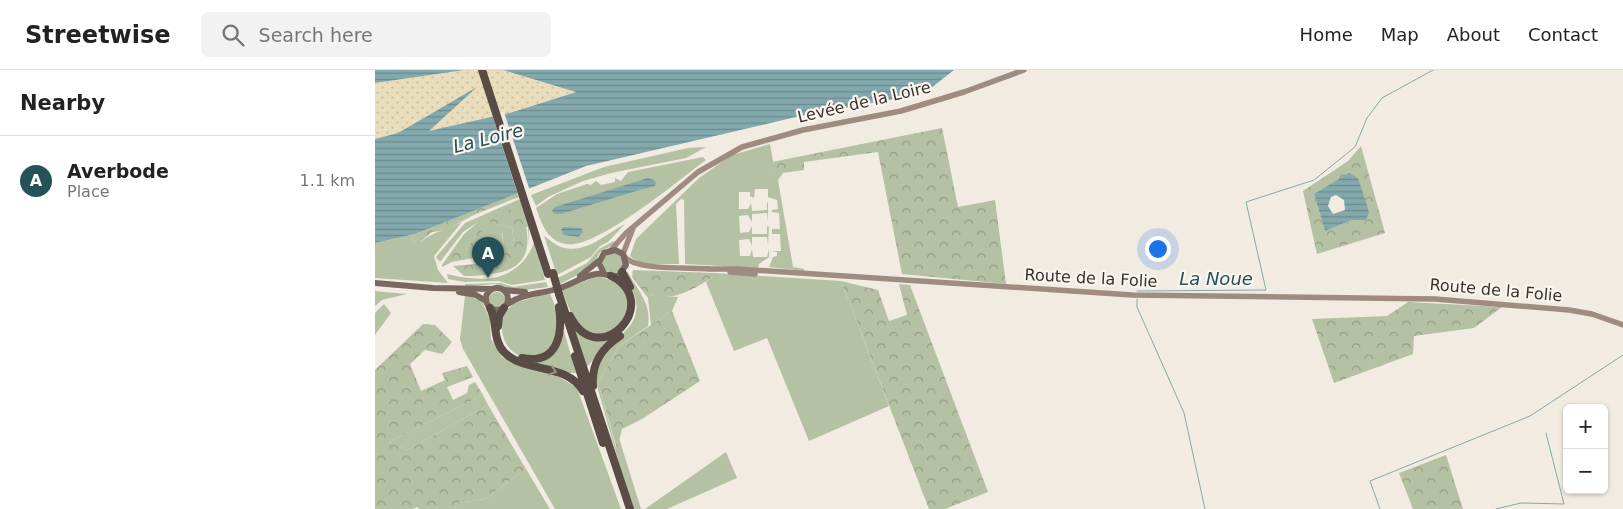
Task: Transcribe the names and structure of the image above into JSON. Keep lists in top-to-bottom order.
{
  "streets": {
    "street": ["Levée de la Loire", "Route de la Folie"]
  },
  "crossings": [
    ["Levée de la Loire", "Route de la Folie"]
  ],
  "water": ["La Loire", "La Noue"],
  "page": {
    "header": "Streetwise",
    "search": "Search here",
    "nav": [
      "Home",
      "Map",
      "About",
      "Contact"
    ],
    "heading": "Nearby",
    "list": [
      {
        "mark": "A",
        "name": "Averbode",
        "note": "Place",
        "value": "1.1 km"
      }
    ],
    "pins": "A",
    "map_buttons": ["+", "−"]
  }
}
